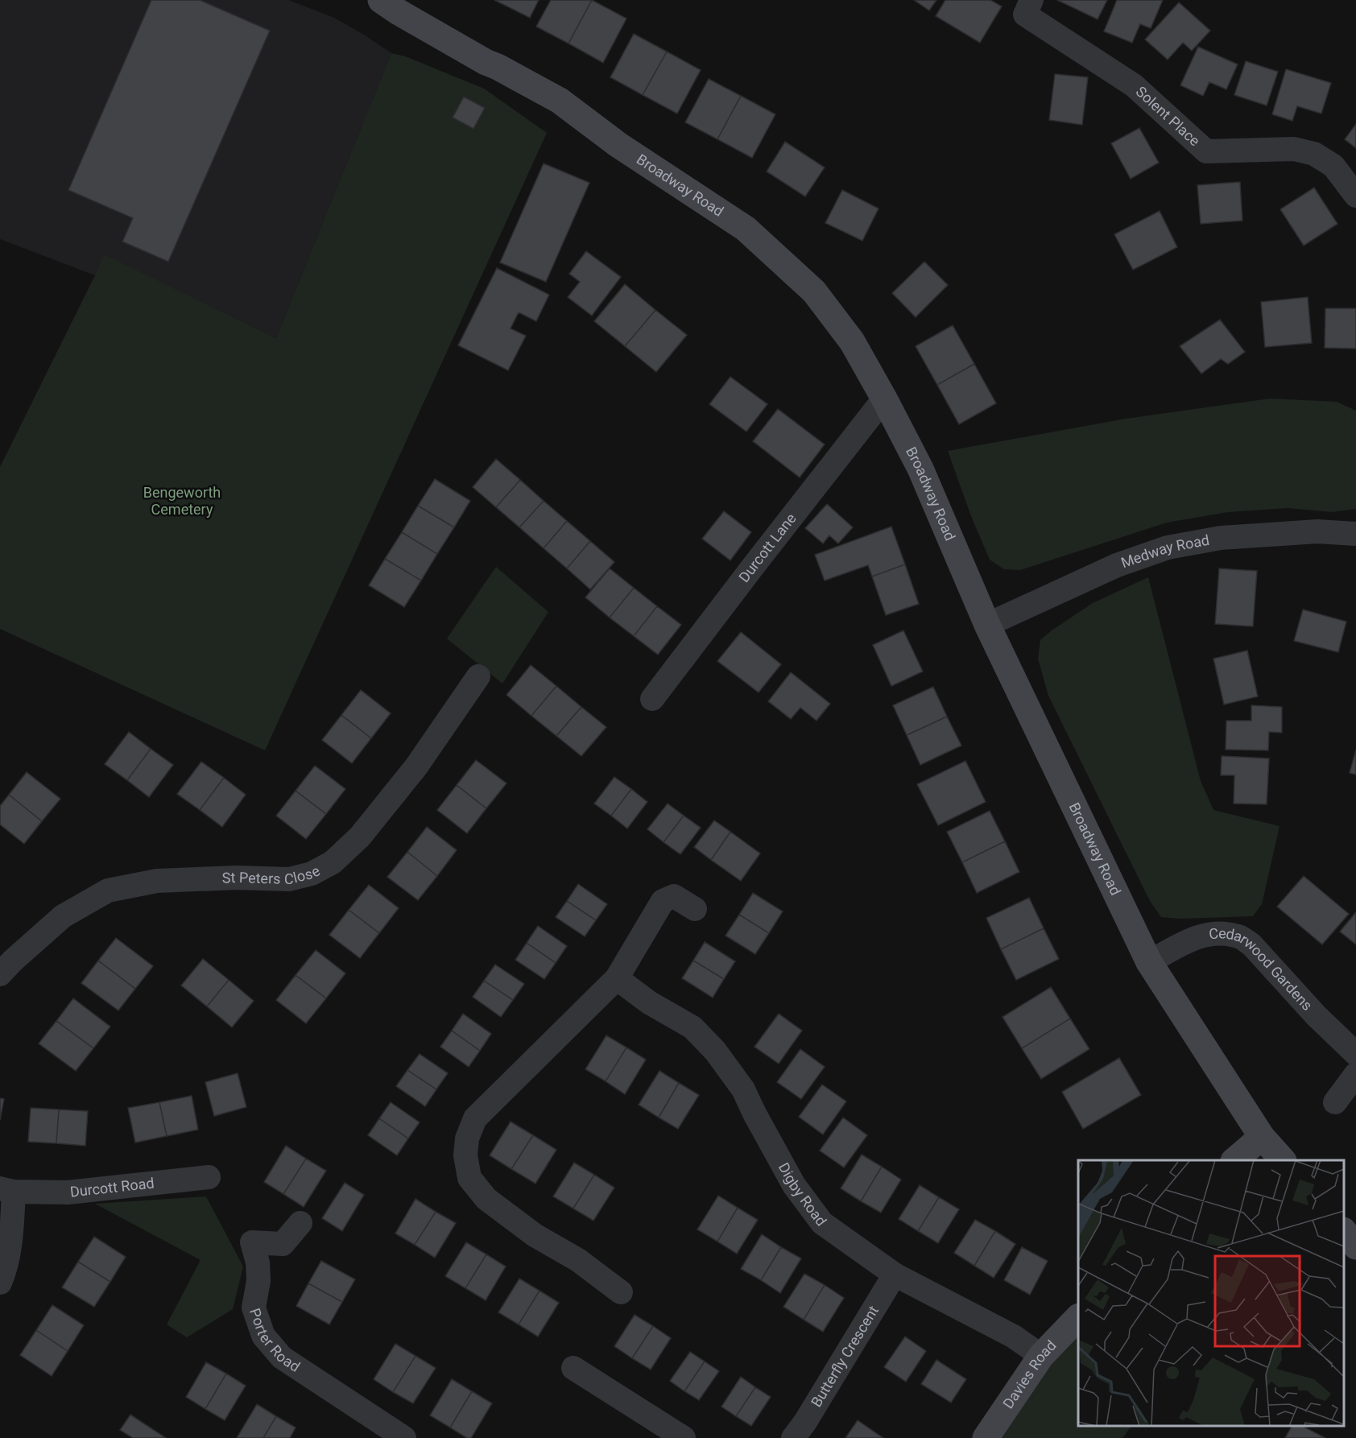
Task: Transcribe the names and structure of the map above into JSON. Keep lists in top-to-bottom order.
{
  "streets": {
    "street": [
      "Solent Place",
      "Broadway Road",
      "Durcott Lane",
      "Medway Road",
      "St Peters Close",
      "Cedarwood Gardens",
      "Durcott Road",
      "Digby Road",
      "Porter Road",
      "Butterfly Crescent",
      "Davies Road"
    ]
  },
  "crossings": [
    ["Broadway Road", "Durcott Lane"],
    ["Broadway Road", "Medway Road"],
    ["Broadway Road", "Cedarwood Gardens"],
    ["Digby Road", "Butterfly Crescent"],
    ["Digby Road", "Davies Road"]
  ],
  "parks": ["Bengeworth Cemetery"]
}
